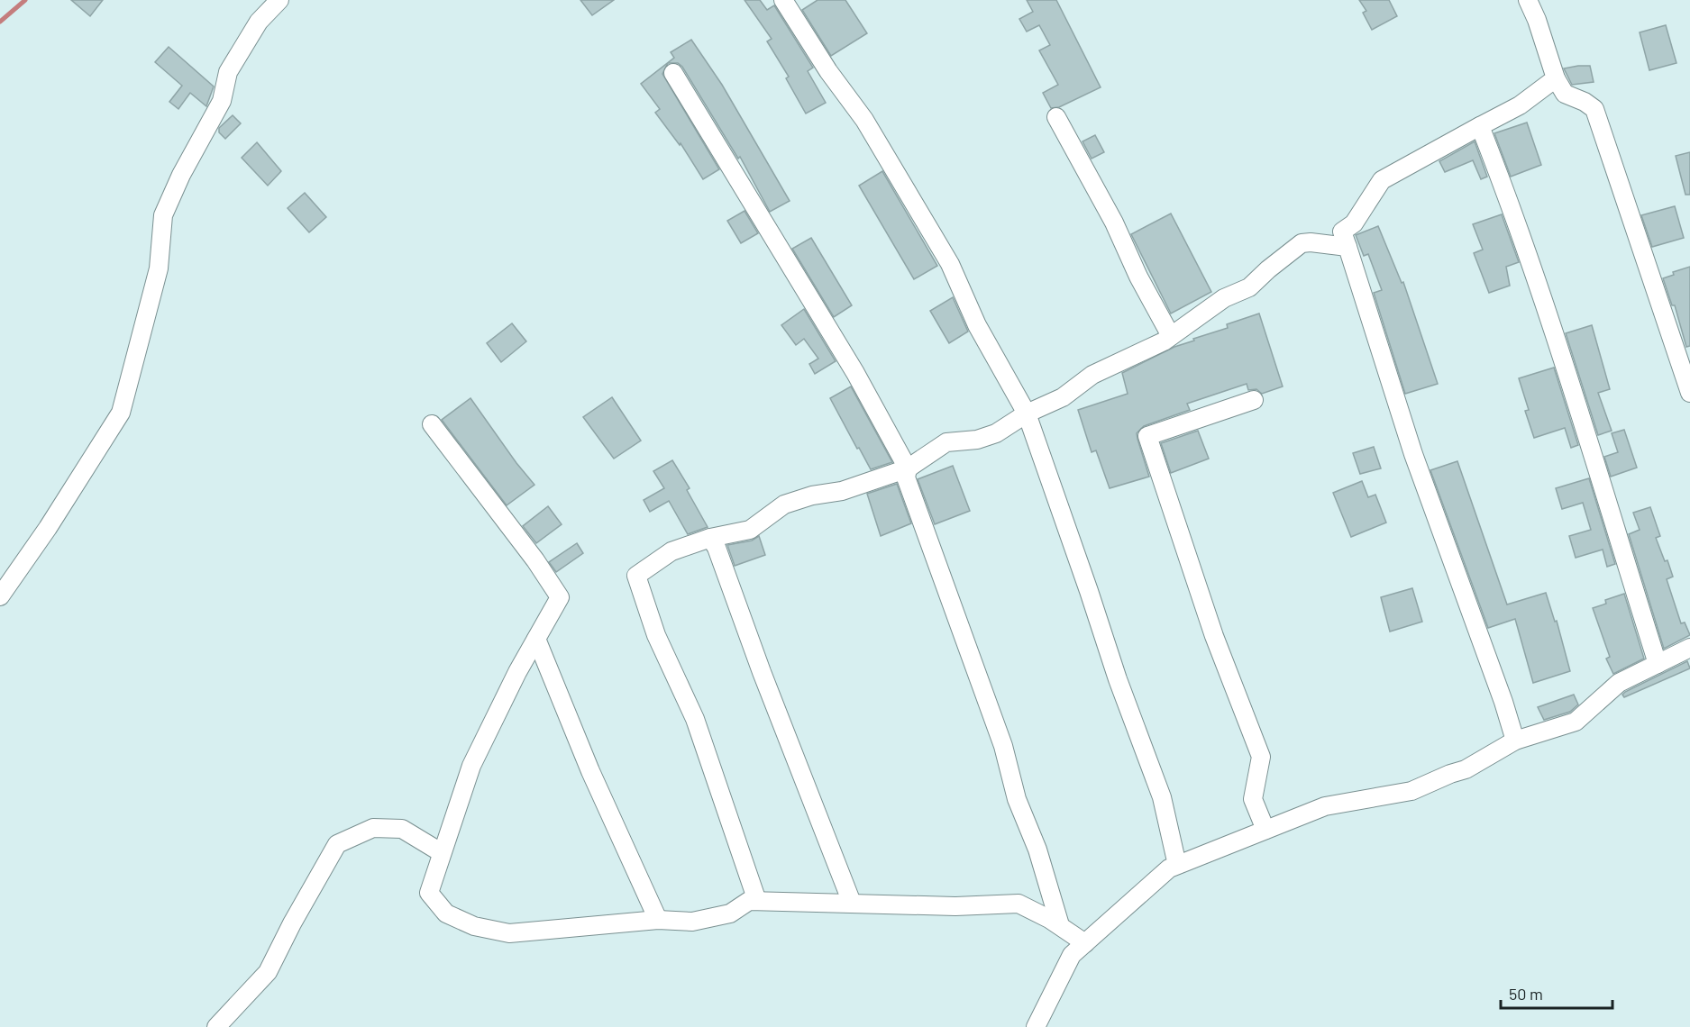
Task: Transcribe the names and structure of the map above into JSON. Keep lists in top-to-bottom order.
{
  "scale_bar": "50 m"
}
